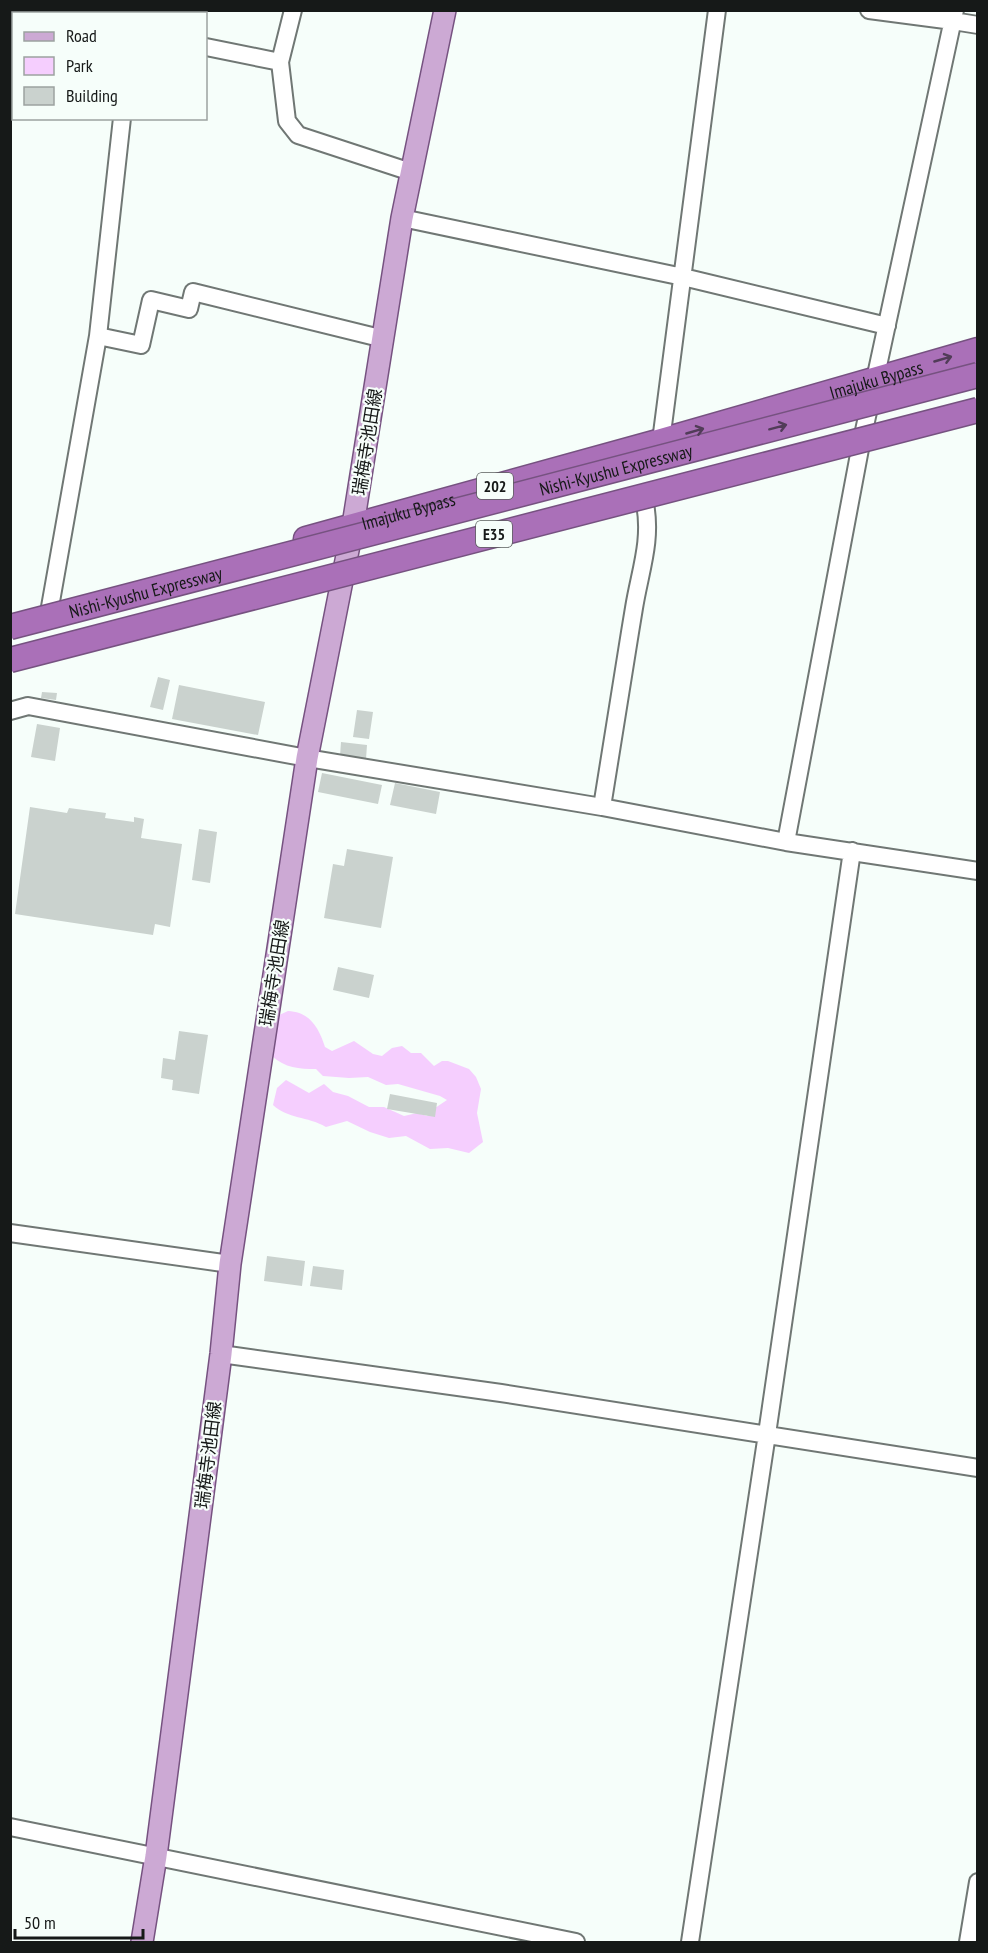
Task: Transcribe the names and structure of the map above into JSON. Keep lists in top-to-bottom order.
{
  "streets": {
    "highway": [
      "Imajuku Bypass",
      "Nishi-Kyushu Expressway",
      "202",
      "E35"
    ],
    "main road": ["瑞梅寺池田線"]
  },
  "crossings": [
    ["Imajuku Bypass", "瑞梅寺池田線"]
  ],
  "legend": ["Road", "Park", "Building"],
  "scale_bar": "50 m"
}
